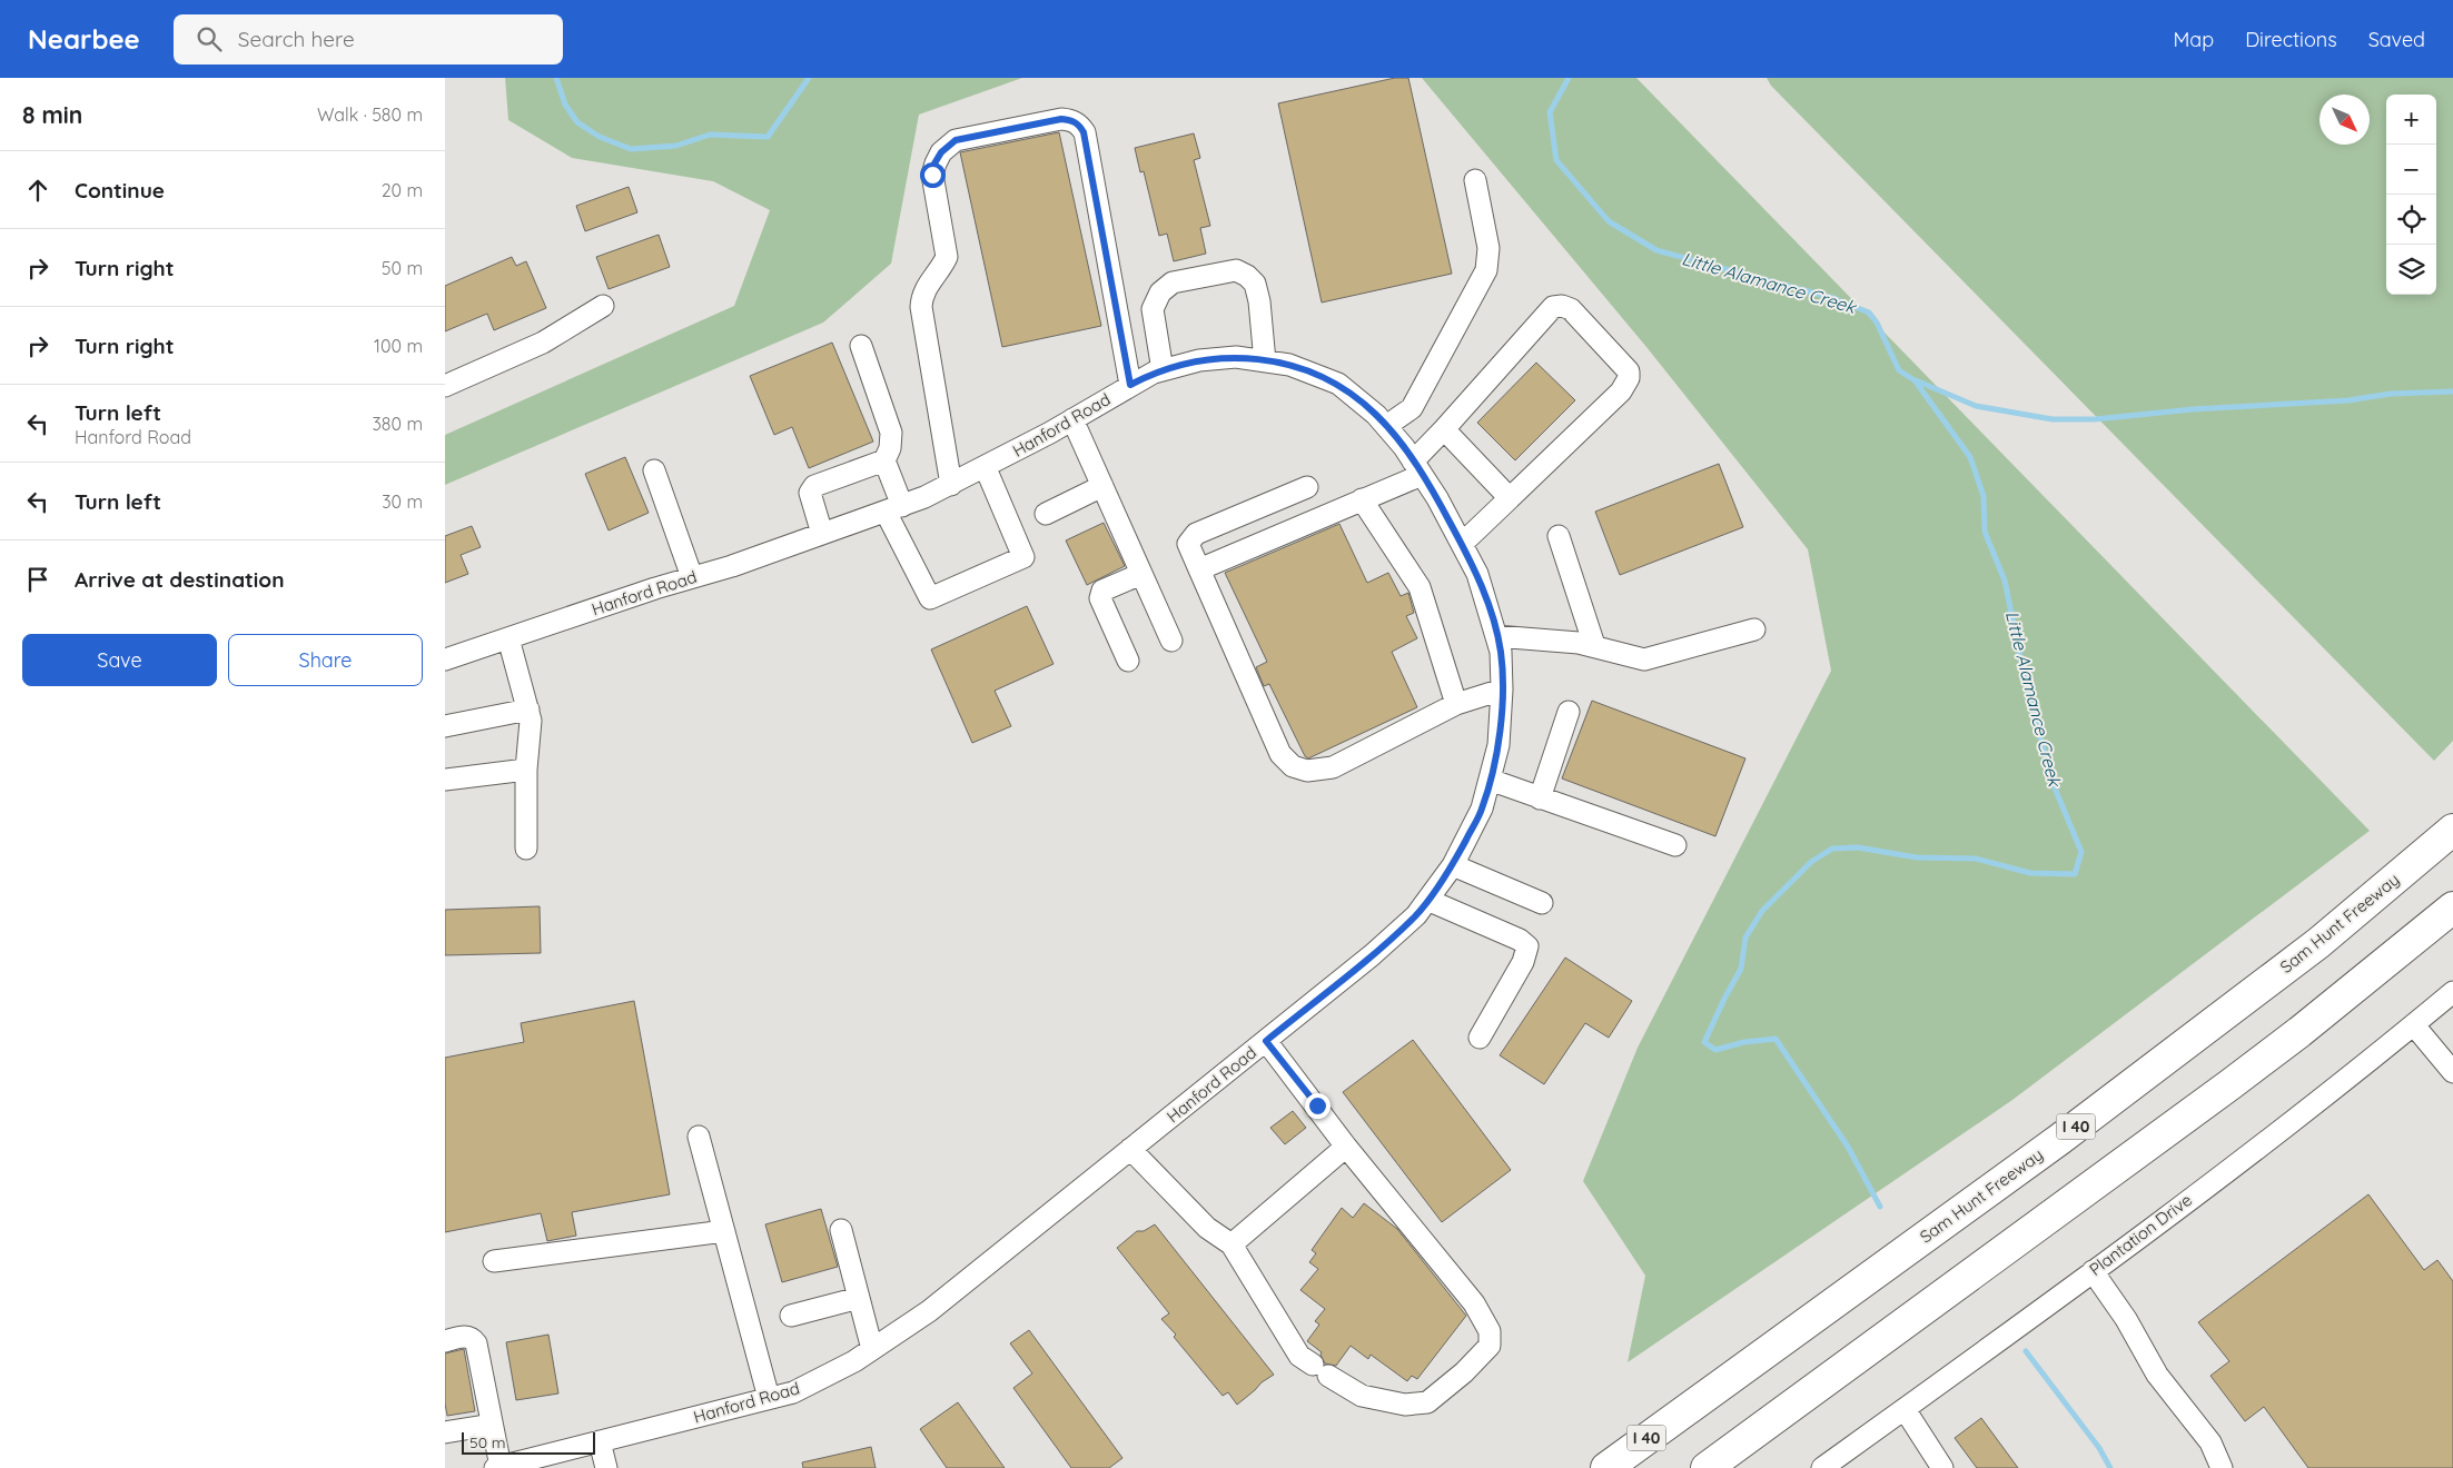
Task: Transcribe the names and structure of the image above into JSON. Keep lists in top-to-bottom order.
{
  "streets": {
    "highway": ["Sam Hunt Freeway", "I 40"],
    "street": ["Hanford Road", "Plantation Drive"]
  },
  "water": ["Little Alamance Creek"],
  "scale_bar": "50 m",
  "north": "bottom right",
  "page": {
    "header": "Nearbee",
    "search": "Search here",
    "nav": ["Map", "Directions", "Saved"],
    "heading": ["8 min", "Walk · 580 m"],
    "map_buttons": ["+", "−"],
    "list": [
      ["Continue", "20 m"],
      ["Turn right", "50 m"],
      ["Turn right", "100 m"],
      ["Turn left", "Hanford Road", "380 m"],
      ["Turn left", "30 m"],
      "Arrive at destination"
    ],
    "buttons": ["Save", "Share"],
    "scale": "50 m"
  }
}
